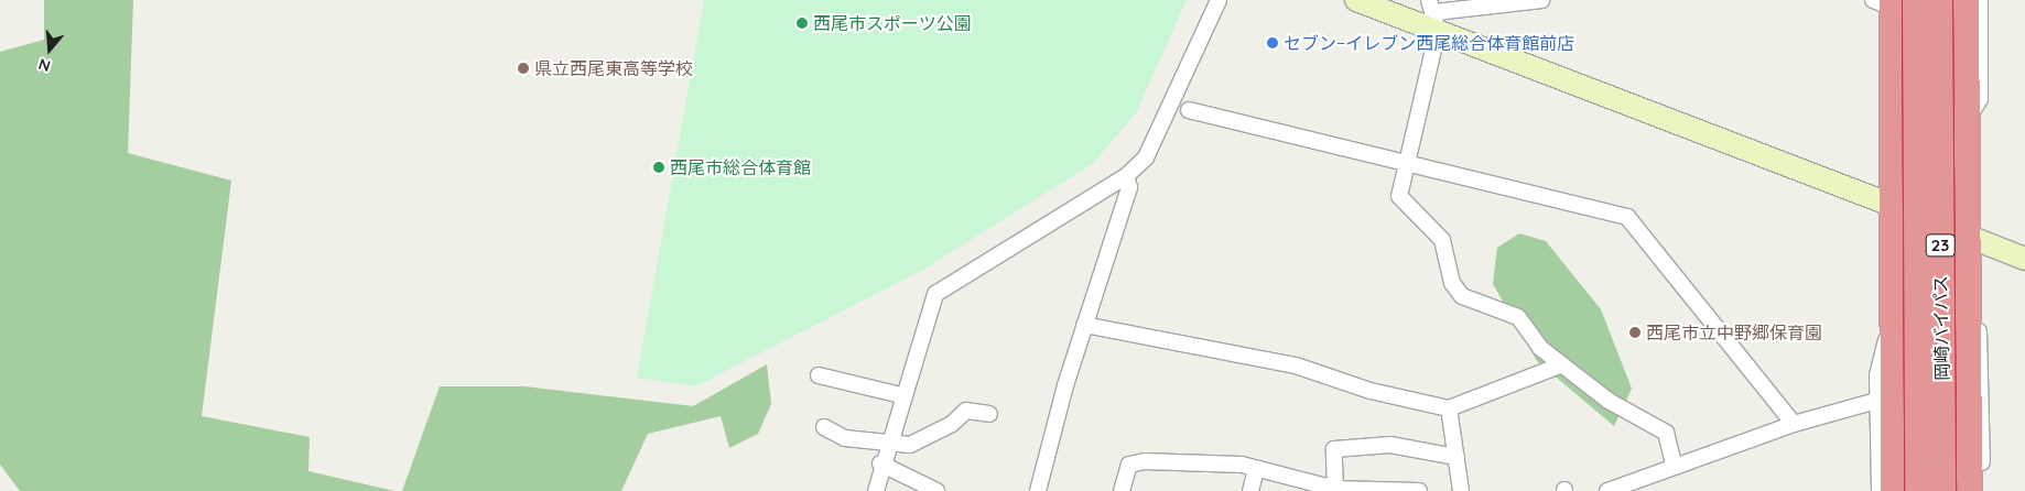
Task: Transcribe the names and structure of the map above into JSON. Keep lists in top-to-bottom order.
{
  "streets": {
    "highway": ["23", "岡崎バイパス"]
  },
  "places": [
    "西尾市スポーツ公園",
    "セブン−イレブン西尾総合体育館前店",
    "県立西尾東高等学校",
    "西尾市総合体育館",
    "西尾市立中野郷保育園"
  ],
  "north": "bottom"
}
